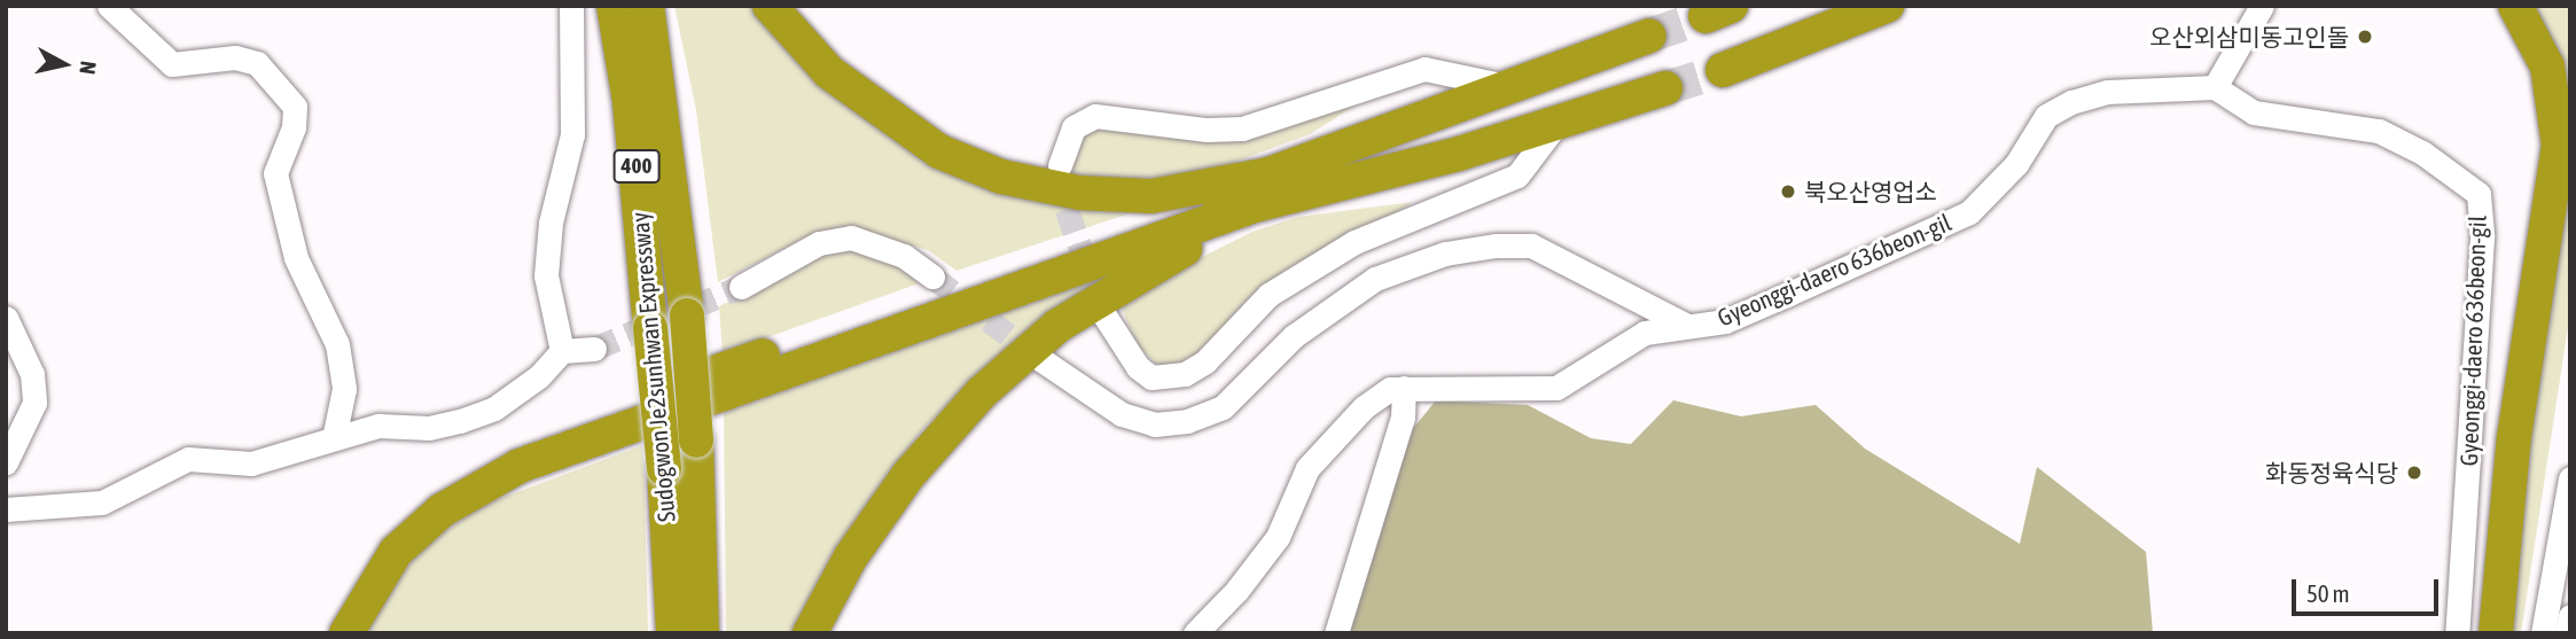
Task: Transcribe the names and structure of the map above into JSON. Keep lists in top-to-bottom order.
{
  "streets": {
    "highway": ["400", "Sudogwon Je2sunhwan Expressway"],
    "street": ["Gyeonggi-daero 636beon-gil"]
  },
  "places": ["오산외삼미동고인돌", "북오산영업소", "화동정육식당"],
  "scale_bar": "50 m",
  "north": "right"
}
